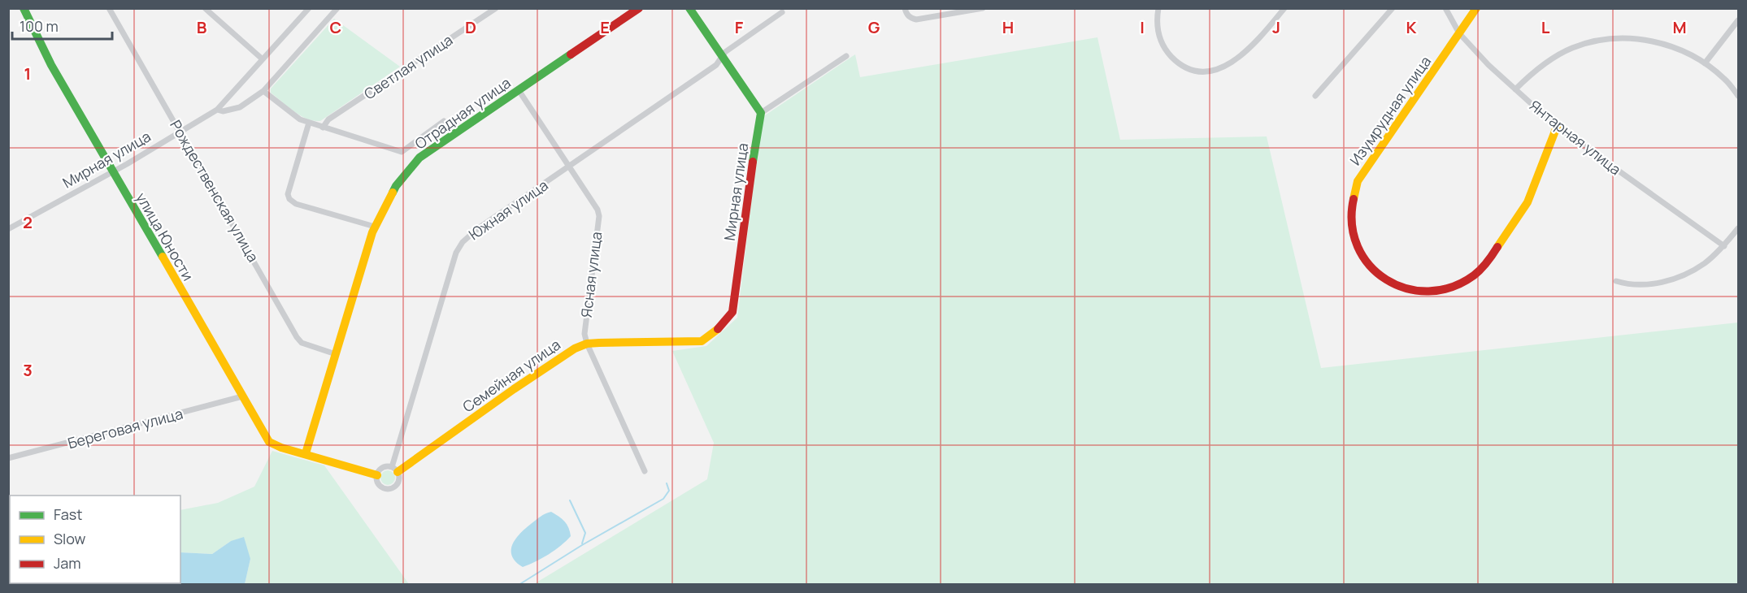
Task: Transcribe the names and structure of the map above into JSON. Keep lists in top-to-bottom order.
{
  "streets": {
    "street": [
      "Светлая улица",
      "Изумрудная улица",
      "Отрадная улица",
      "Янтарная улица",
      "Мирная улица",
      "Рождественская улица",
      "Южная улица",
      "улица Юности",
      "Ясная улица",
      "Семейная улица",
      "Береговая улица"
    ]
  },
  "crossings": [
    ["Изумрудная улица", "Янтарная улица"],
    ["Отрадная улица", "Рождественская улица"],
    ["Отрадная улица", "улица Юности"],
    ["Отрадная улица", "Ясная улица"],
    ["Мирная улица", "Рождественская улица"],
    ["Мирная улица", "улица Юности"],
    ["Мирная улица", "Семейная улица"],
    ["Южная улица", "улица Юности"],
    ["Южная улица", "Ясная улица"],
    ["Южная улица", "Семейная улица"],
    ["улица Юности", "Семейная улица"],
    ["улица Юности", "Береговая улица"],
    ["Ясная улица", "Семейная улица"]
  ],
  "legend": ["Fast", "Slow", "Jam"],
  "scale_bar": "100 m",
  "grid": {
    "columns": [
      "B",
      "C",
      "D",
      "E",
      "F",
      "G",
      "H",
      "I",
      "J",
      "K",
      "L",
      "M"
    ],
    "rows": ["1", "2", "3"]
  }
}
